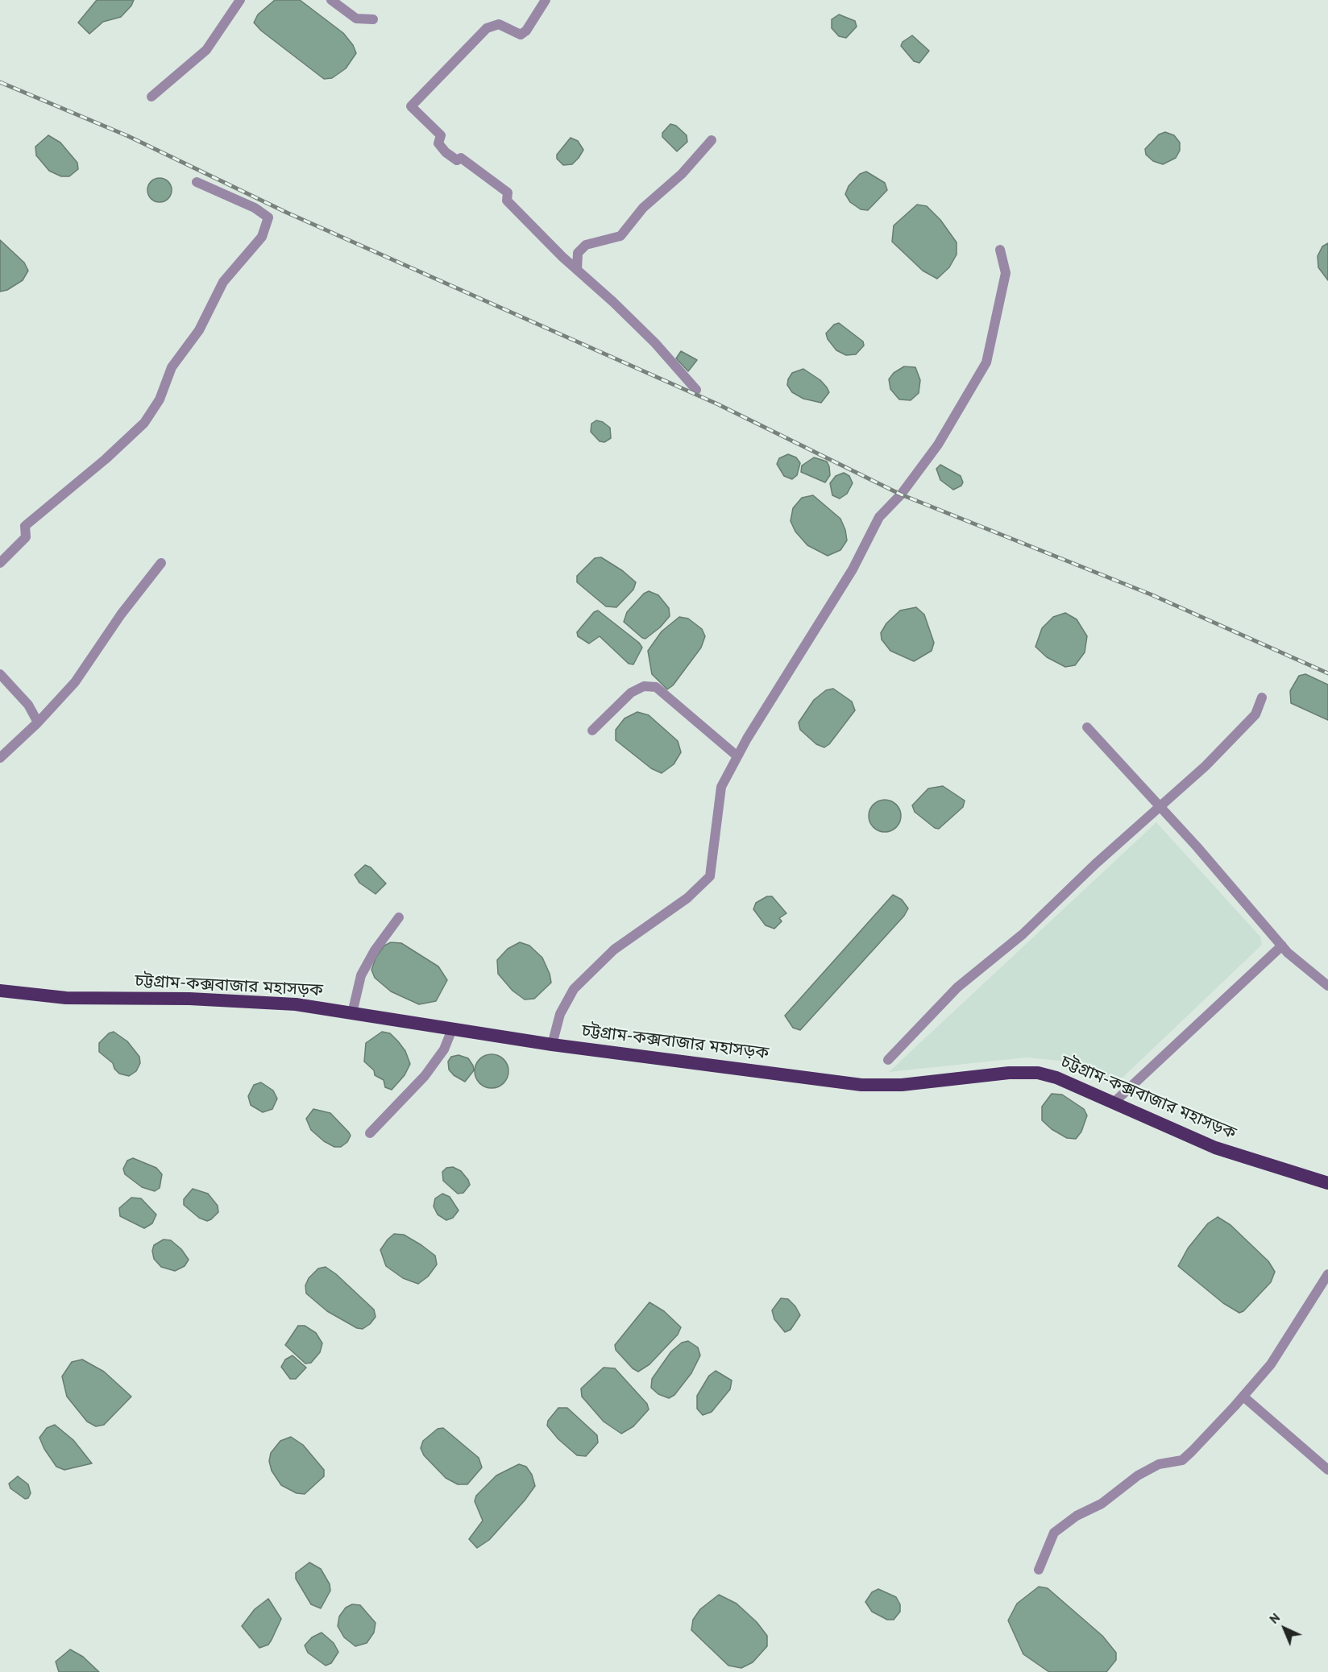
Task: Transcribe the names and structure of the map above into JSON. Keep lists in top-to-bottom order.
{
  "streets": {
    "highway": ["চট্টগ্রাম-কক্সবাজার মহাসড়ক"]
  },
  "north": "top left"
}
